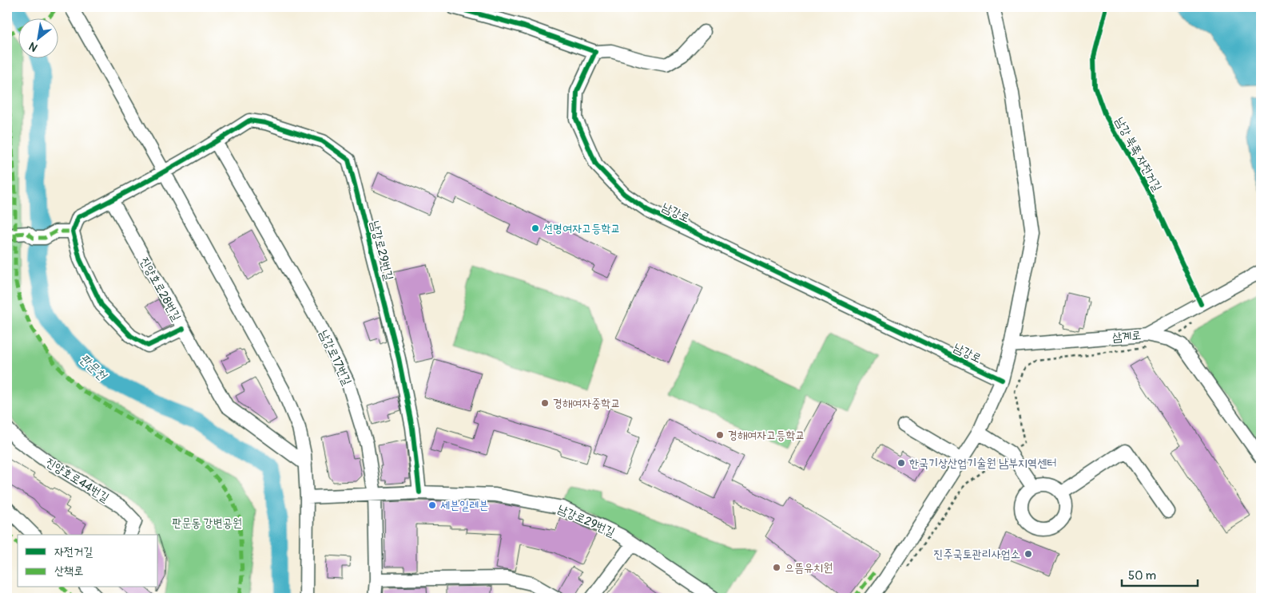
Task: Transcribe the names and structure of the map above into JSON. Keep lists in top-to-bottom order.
{
  "streets": {
    "street": [
      "남강로",
      "남강로29번길",
      "진양호로28번길",
      "삼계로",
      "남강로17번길",
      "진양호로44번길"
    ],
    "cycle path": ["남강 북쪽 자전거길"]
  },
  "crossings": [
    ["남강로29번길", "남강로17번길"]
  ],
  "water": ["판문천"],
  "parks": ["판문동 강변공원"],
  "places": [
    "선명여자고등학교",
    "경해여자중학교",
    "경해여자고등학교",
    "한국기상산업기술원 남부지역센터",
    "세븐일레븐",
    "진주국토관리사업소",
    "으뜸유치원"
  ],
  "legend": ["자전거길", "산책로"],
  "scale_bar": "50 m",
  "north": "bottom left"
}
